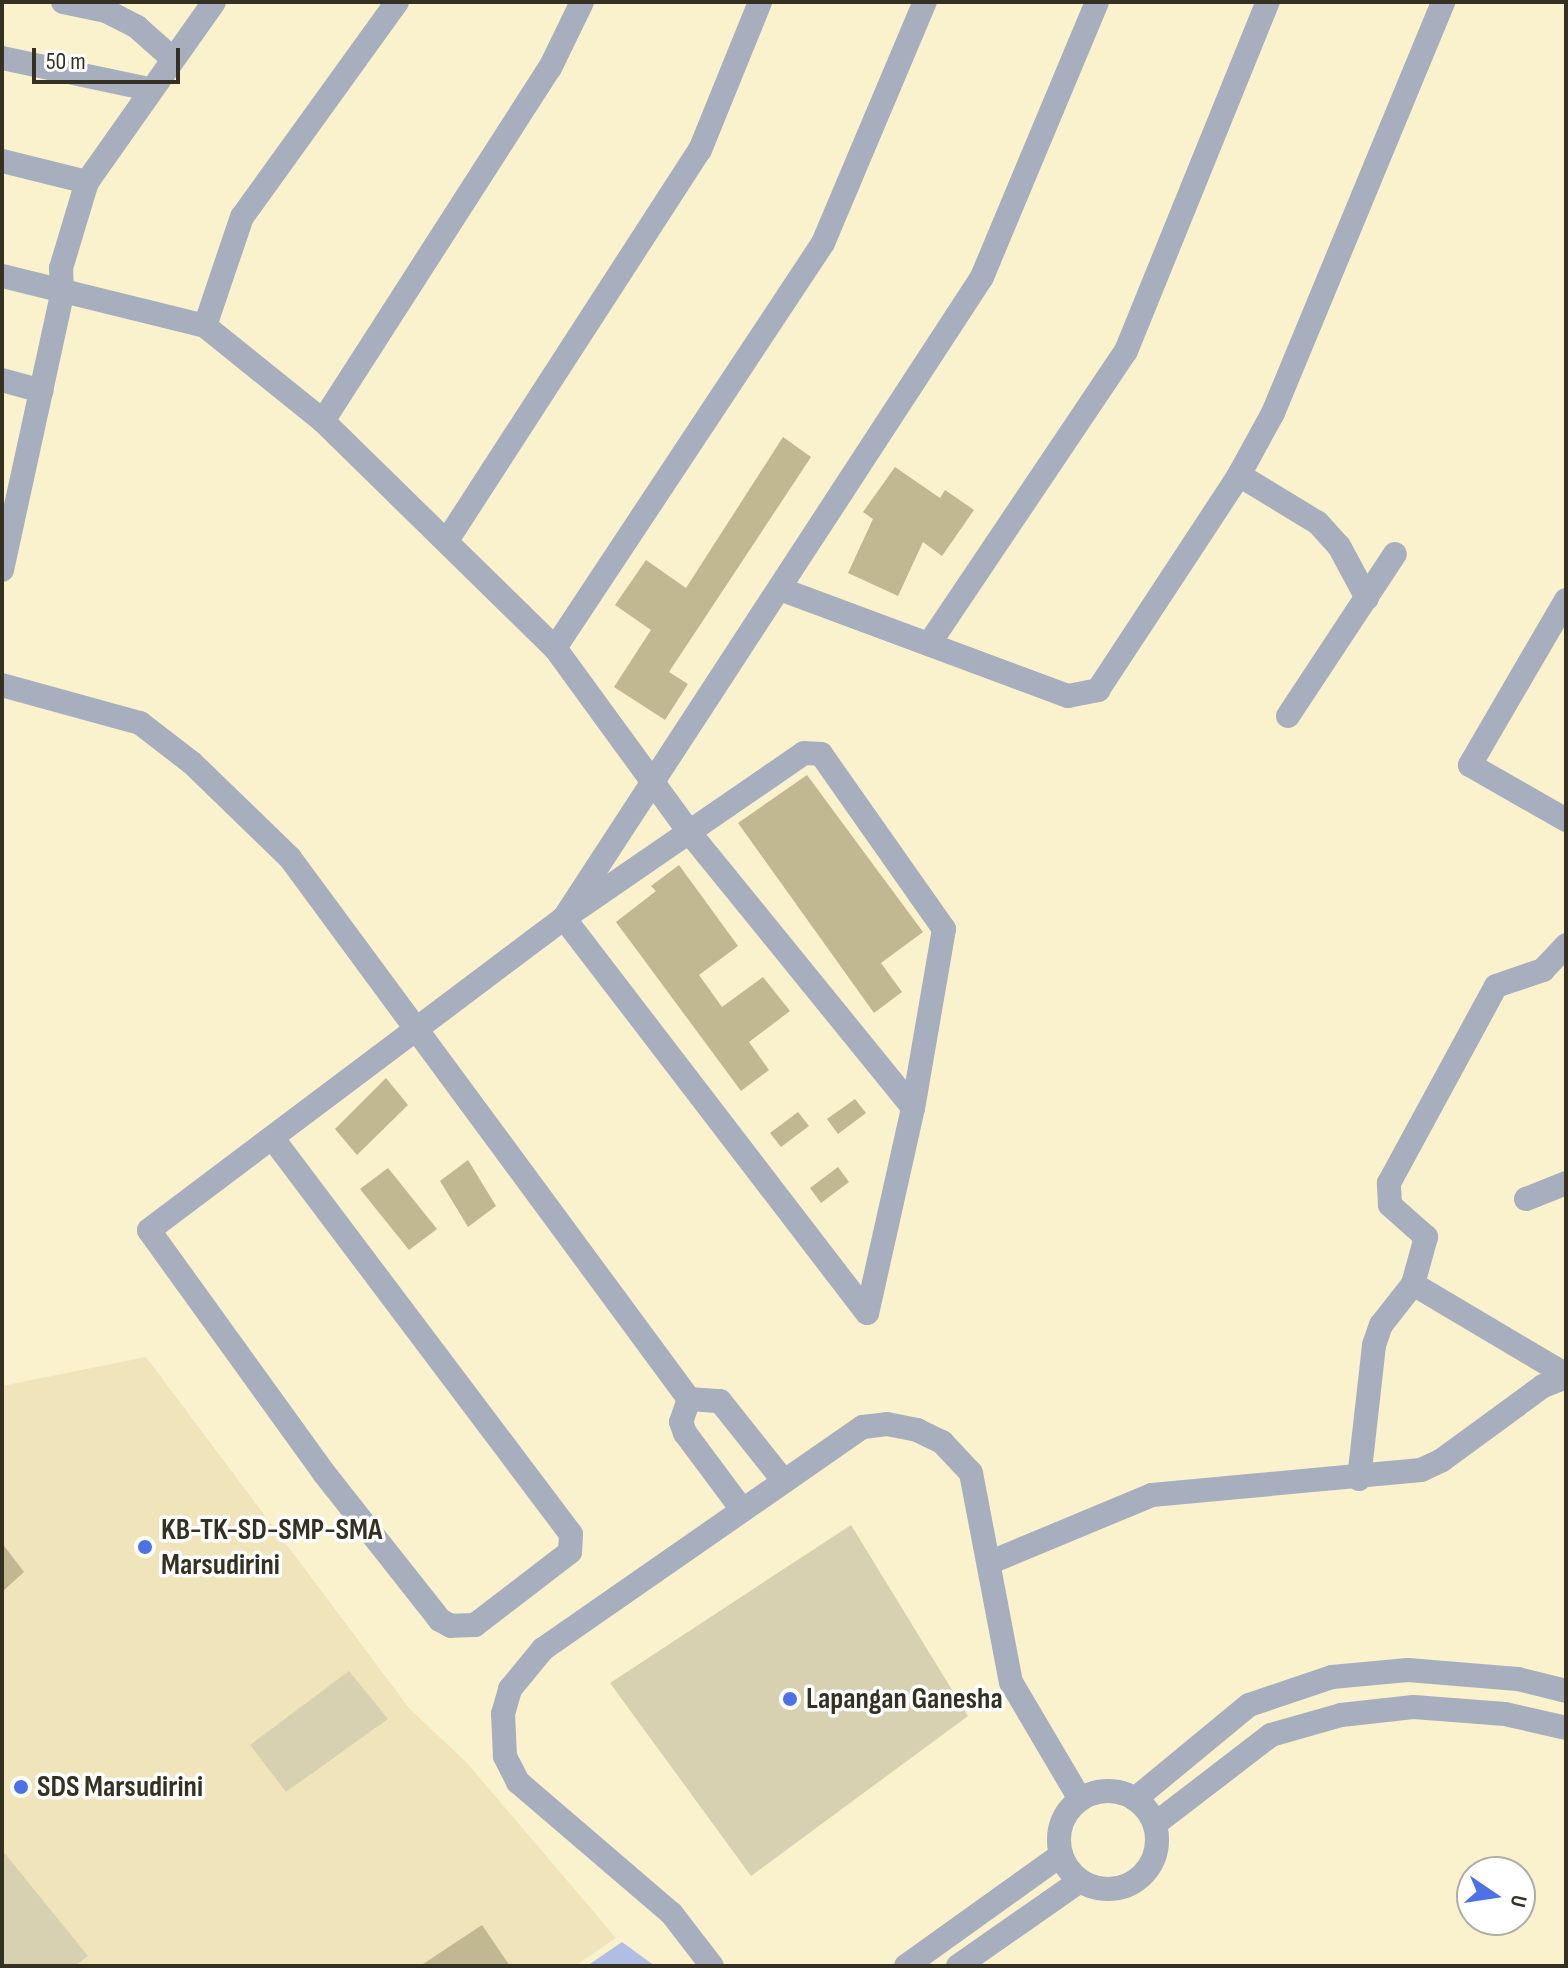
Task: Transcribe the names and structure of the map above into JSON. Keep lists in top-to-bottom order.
{
  "places": ["KB-TK-SD-SMP-SMA Marsudirini", "Lapangan Ganesha", "SDS Marsudirini"],
  "scale_bar": "50 m",
  "north": "right"
}
